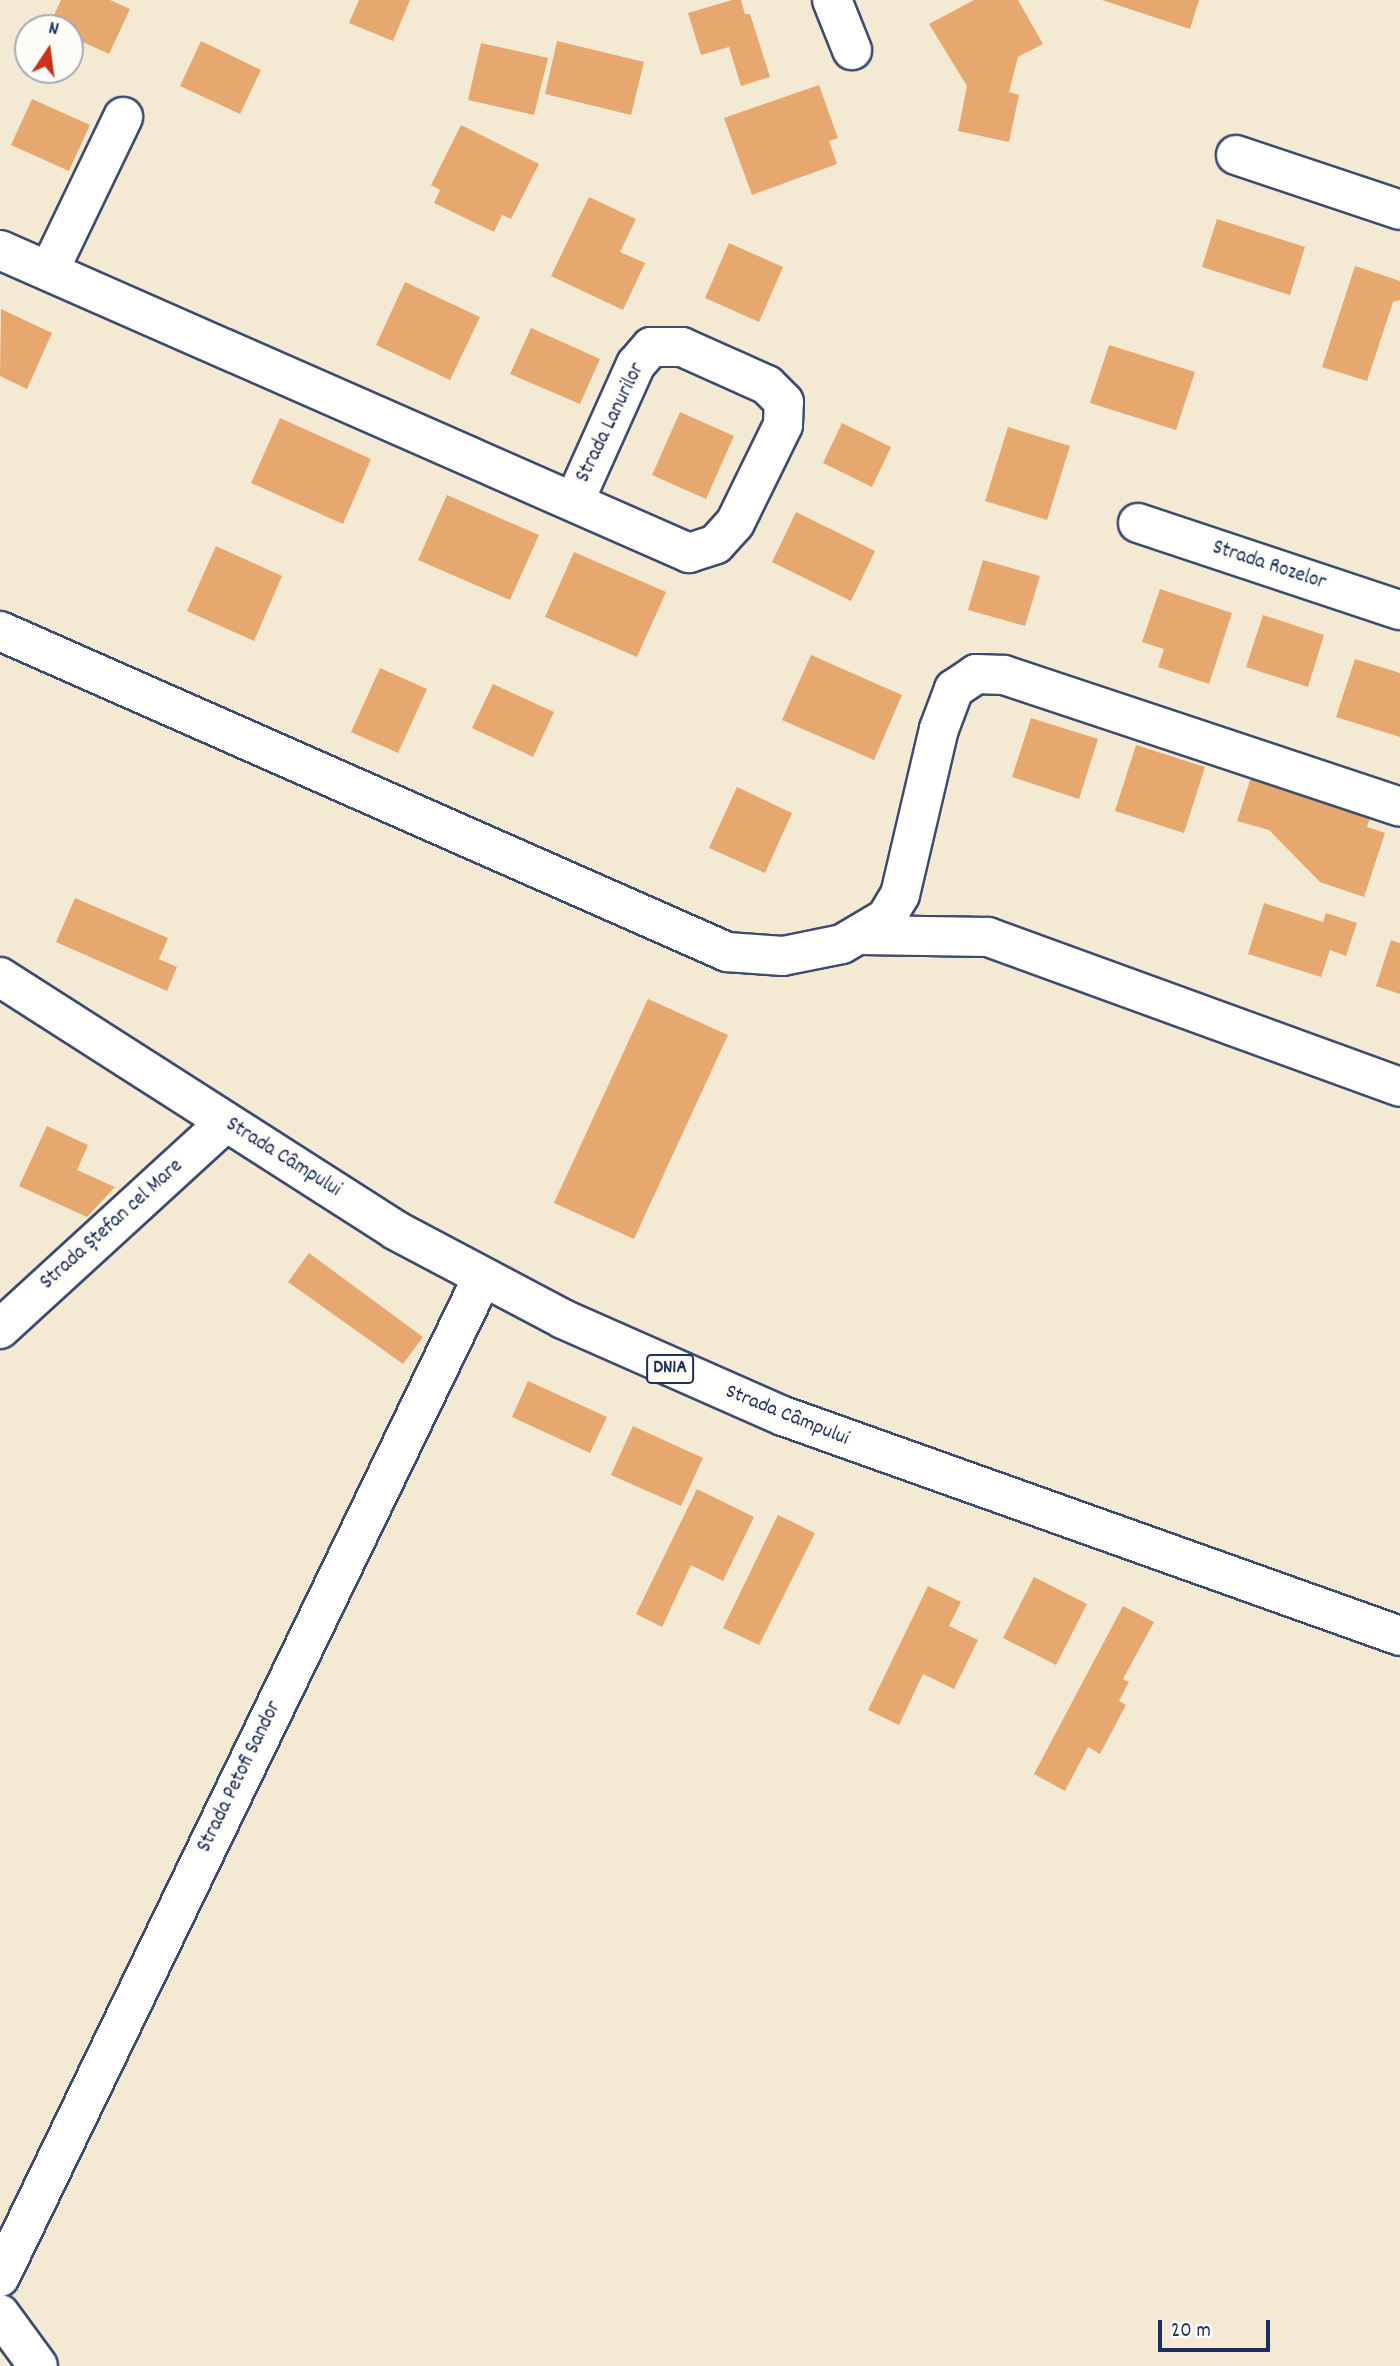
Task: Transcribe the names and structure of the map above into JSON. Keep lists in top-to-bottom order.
{
  "streets": {
    "street": [
      "Strada Lanurilor",
      "Strada Rozelor",
      "Strada Câmpului",
      "Strada Ștefan cel Mare",
      "DN1A",
      "Strada Petofi Sandor"
    ]
  },
  "crossings": [
    ["Strada Câmpului", "Strada Ștefan cel Mare"],
    ["Strada Câmpului", "Strada Petofi Sandor"]
  ],
  "scale_bar": "20 m",
  "north": "top"
}
